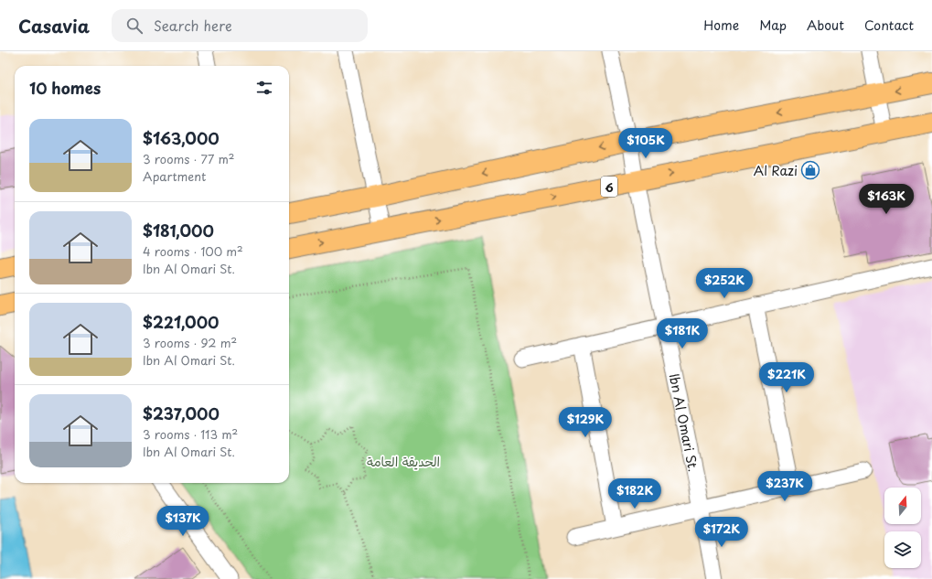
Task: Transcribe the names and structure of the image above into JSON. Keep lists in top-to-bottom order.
{
  "streets": {
    "highway": ["6"],
    "street": ["Ibn Al Omari St."]
  },
  "crossings": [
    ["6", "Ibn Al Omari St."]
  ],
  "parks": ["الحديقة العامة"],
  "places": {
    "shop": ["Al Razi"]
  },
  "north": "top",
  "page": {
    "header": "Casavia",
    "search": "Search here",
    "nav": [
      "Home",
      "Map",
      "About",
      "Contact"
    ],
    "heading": "10 homes",
    "list": [
      {
        "name": "$163,000",
        "note": "3 rooms · 77 m² · Apartment"
      },
      {
        "name": "$181,000",
        "note": "4 rooms · 100 m² · Ibn Al Omari St."
      },
      {
        "name": "$221,000",
        "note": "3 rooms · 92 m² · Ibn Al Omari St."
      },
      {
        "name": "$237,000",
        "note": "3 rooms · 113 m² · Ibn Al Omari St."
      }
    ],
    "price": [
      "$105K",
      "$163K",
      "$252K",
      "$181K",
      "$221K",
      "$129K",
      "$237K",
      "$182K",
      "$137K",
      "$172K"
    ]
  }
}
